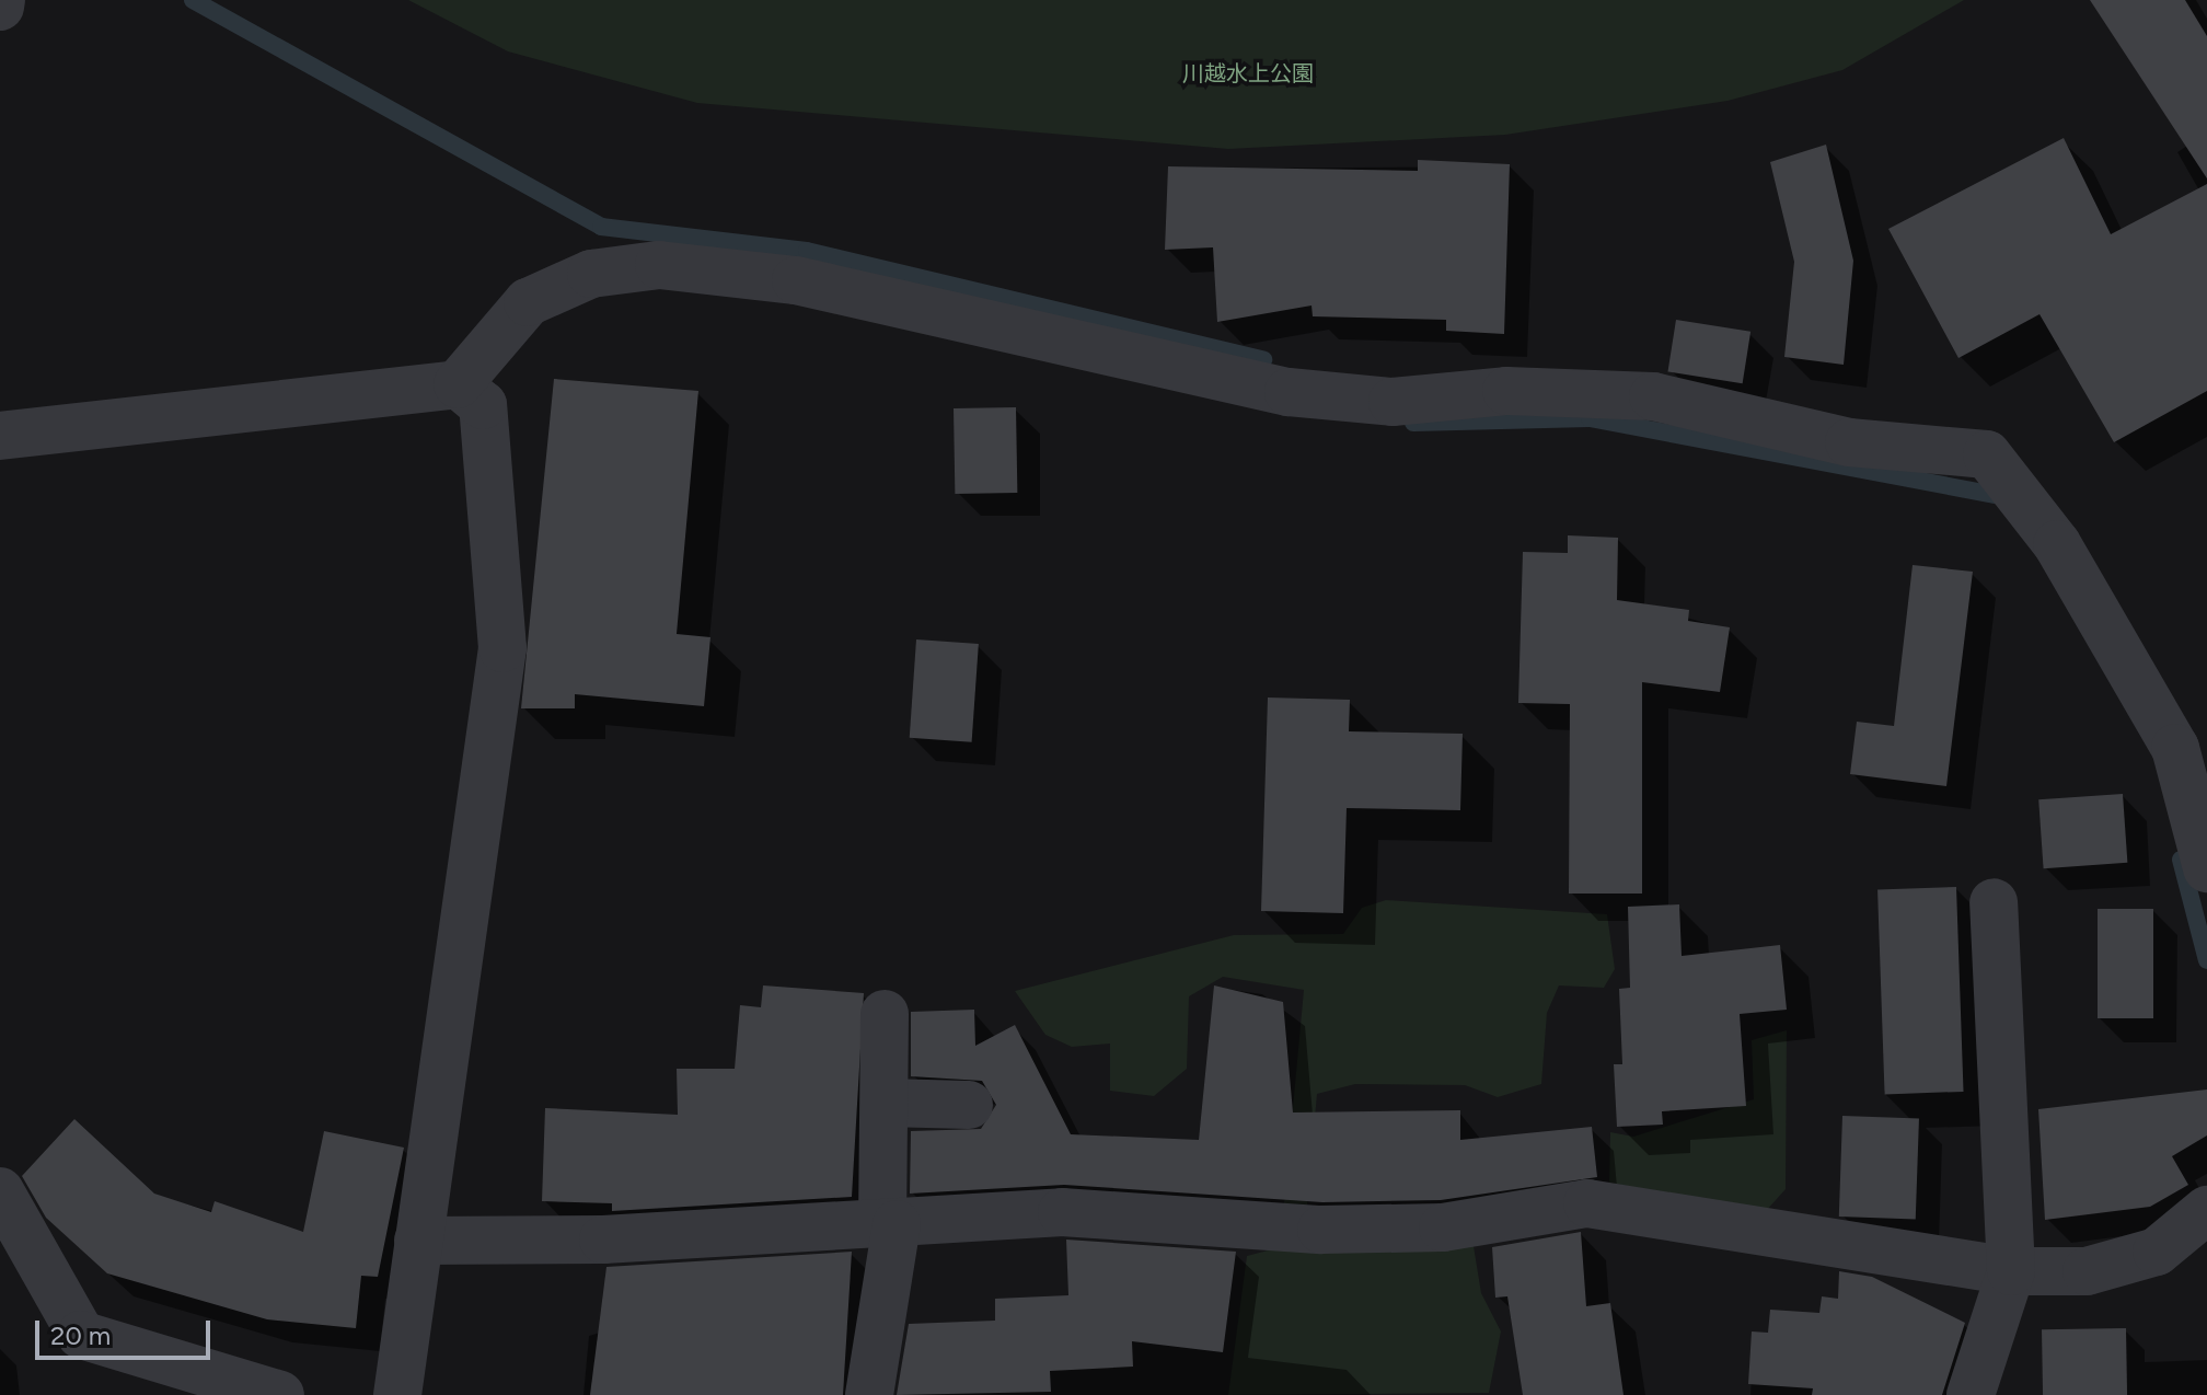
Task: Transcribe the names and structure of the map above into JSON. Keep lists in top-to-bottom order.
{
  "parks": ["川越水上公園"],
  "scale_bar": "20 m"
}
